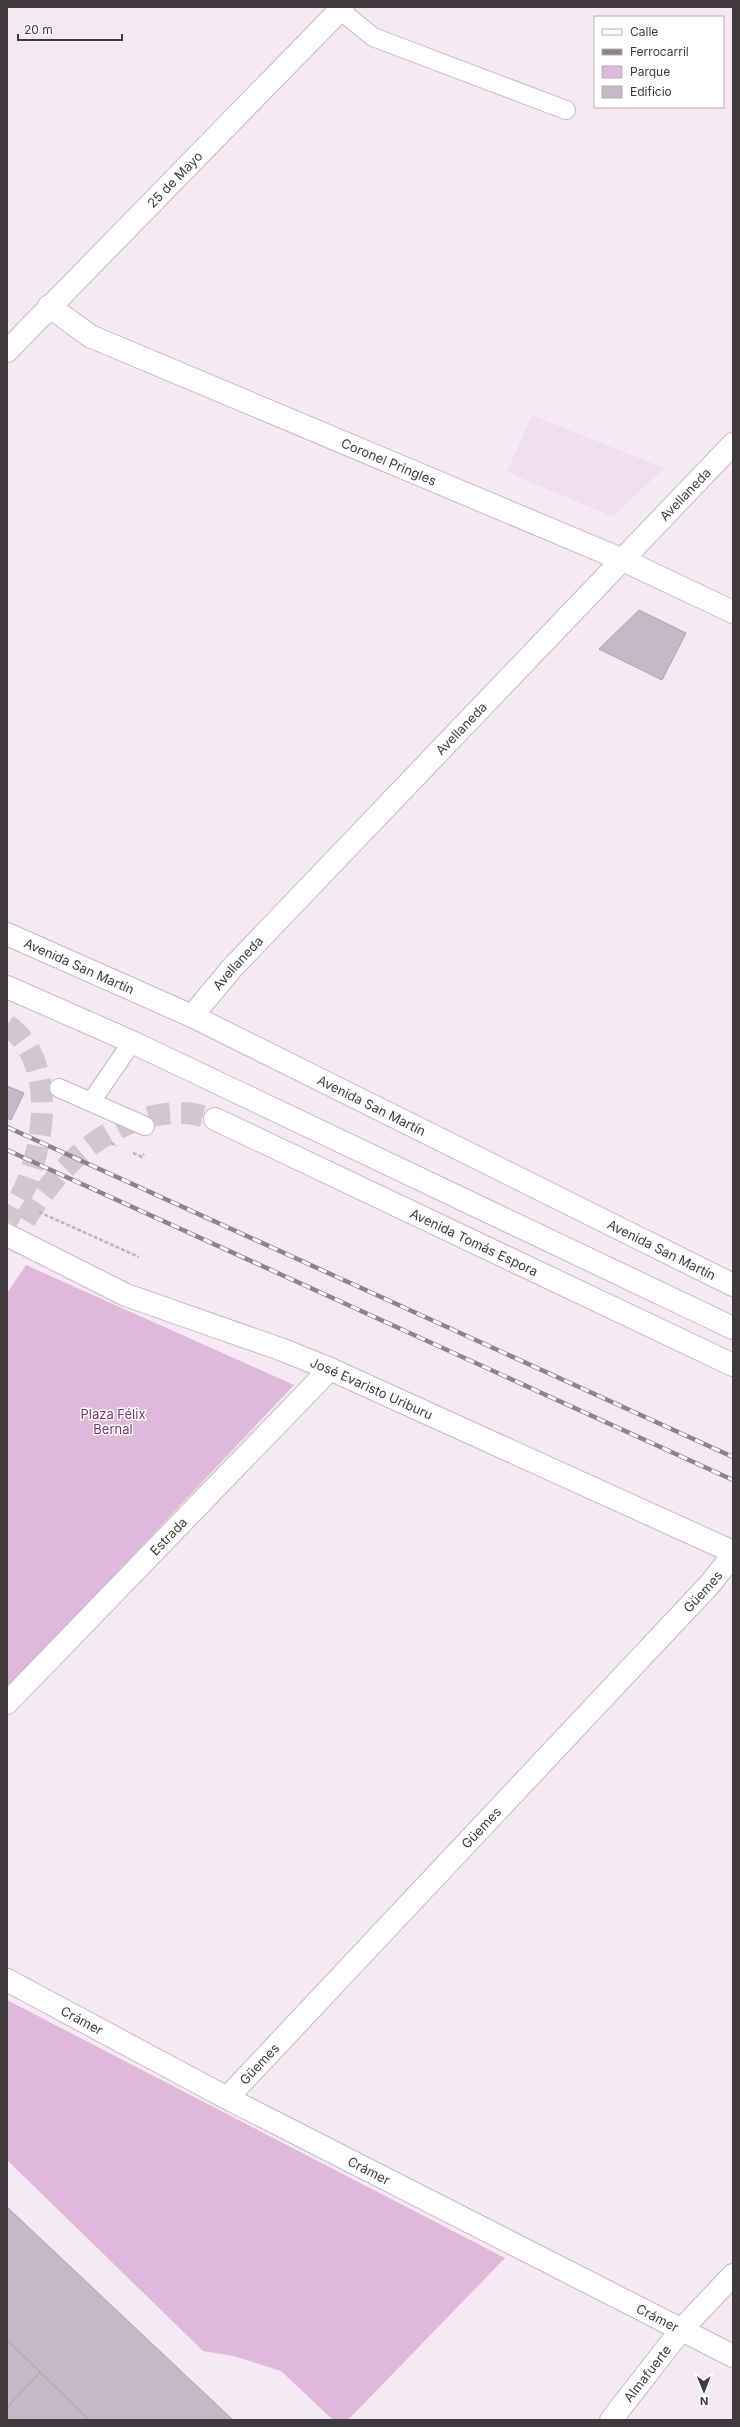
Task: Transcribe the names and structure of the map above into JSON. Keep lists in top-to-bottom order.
{
  "streets": {
    "street": [
      "25 de Mayo",
      "Coronel Pringles",
      "Avellaneda",
      "Avenida San Martín",
      "Avenida Tomás Espora",
      "José Evaristo Uriburu",
      "Estrada",
      "Güemes",
      "Crámer",
      "Almafuerte"
    ]
  },
  "crossings": [
    ["25 de Mayo", "Coronel Pringles"],
    ["Coronel Pringles", "Avellaneda"],
    ["Avellaneda", "Avenida San Martín"],
    ["José Evaristo Uriburu", "Estrada"],
    ["Güemes", "Crámer"],
    ["Crámer", "Almafuerte"]
  ],
  "parks": ["Plaza Félix Bernal"],
  "legend": [
    "Calle",
    "Ferrocarril",
    "Parque",
    "Edificio"
  ],
  "scale_bar": "20 m",
  "north": "bottom"
}
